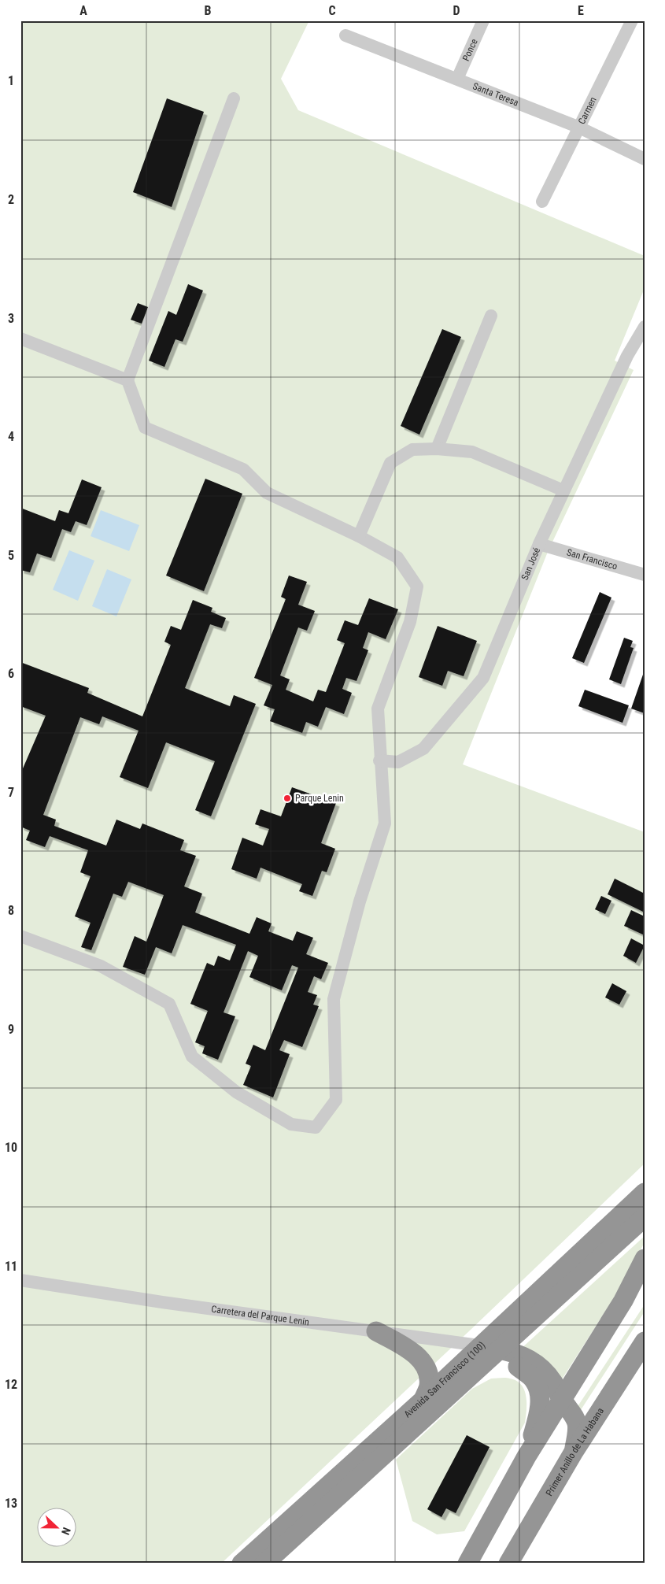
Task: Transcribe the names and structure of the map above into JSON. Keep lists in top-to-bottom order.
{
  "streets": {
    "highway": ["Avenida San Francisco (100)", "Primer Anillo de La Habana"],
    "street": [
      "Ponce",
      "Santa Teresa",
      "Carmen",
      "San Francisco",
      "San José",
      "Carretera del Parque Lenin"
    ]
  },
  "crossings": [
    ["Ponce", "Santa Teresa"],
    ["Santa Teresa", "Carmen"],
    ["San Francisco", "San José"],
    ["Carretera del Parque Lenin", "Avenida San Francisco (100)"]
  ],
  "places": ["Parque Lenin"],
  "north": "right",
  "grid": {
    "columns": [
      "A",
      "B",
      "C",
      "D",
      "E"
    ],
    "rows": [
      "1",
      "2",
      "3",
      "4",
      "5",
      "6",
      "7",
      "8",
      "9",
      "10",
      "11",
      "12",
      "13"
    ]
  }
}
